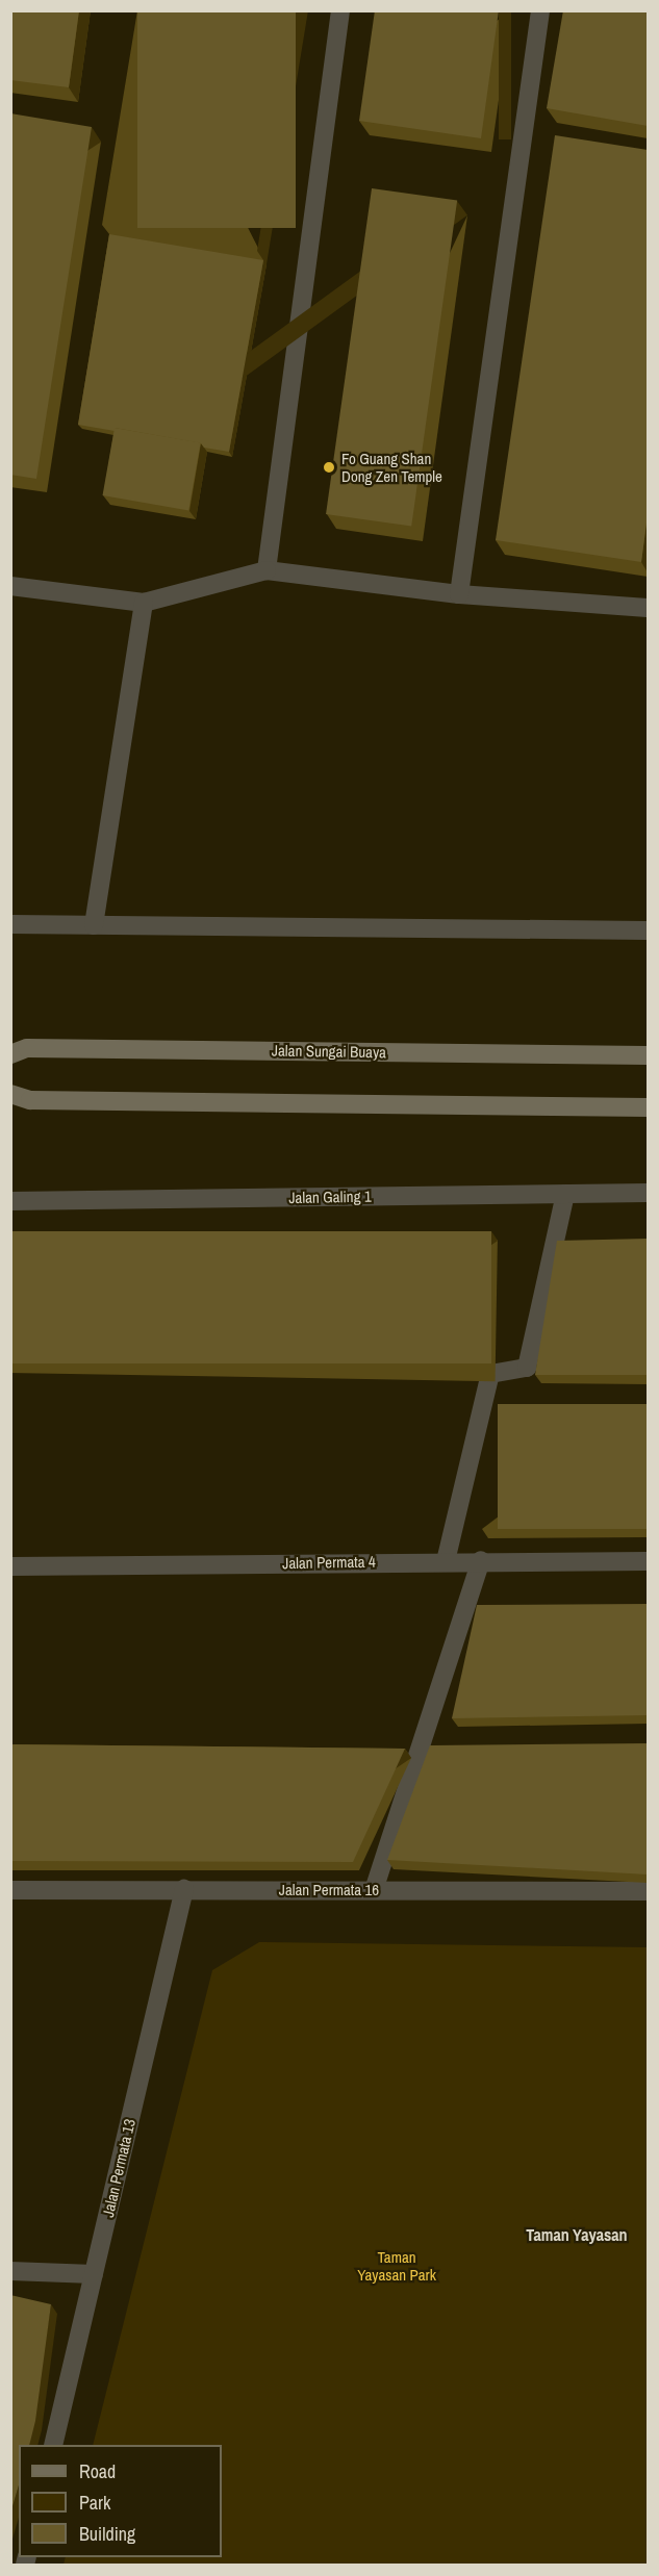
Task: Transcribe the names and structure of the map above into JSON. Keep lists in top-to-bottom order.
{
  "streets": {
    "street": [
      "Jalan Sungai Buaya",
      "Jalan Galing 1",
      "Jalan Permata 4",
      "Jalan Permata 16",
      "Jalan Permata 13"
    ]
  },
  "crossings": [
    ["Jalan Permata 16", "Jalan Permata 13"]
  ],
  "districts": ["Taman Yayasan"],
  "parks": ["Taman Yayasan Park"],
  "places": ["Fo Guang Shan Dong Zen Temple"],
  "legend": ["Road", "Park", "Building"]
}
